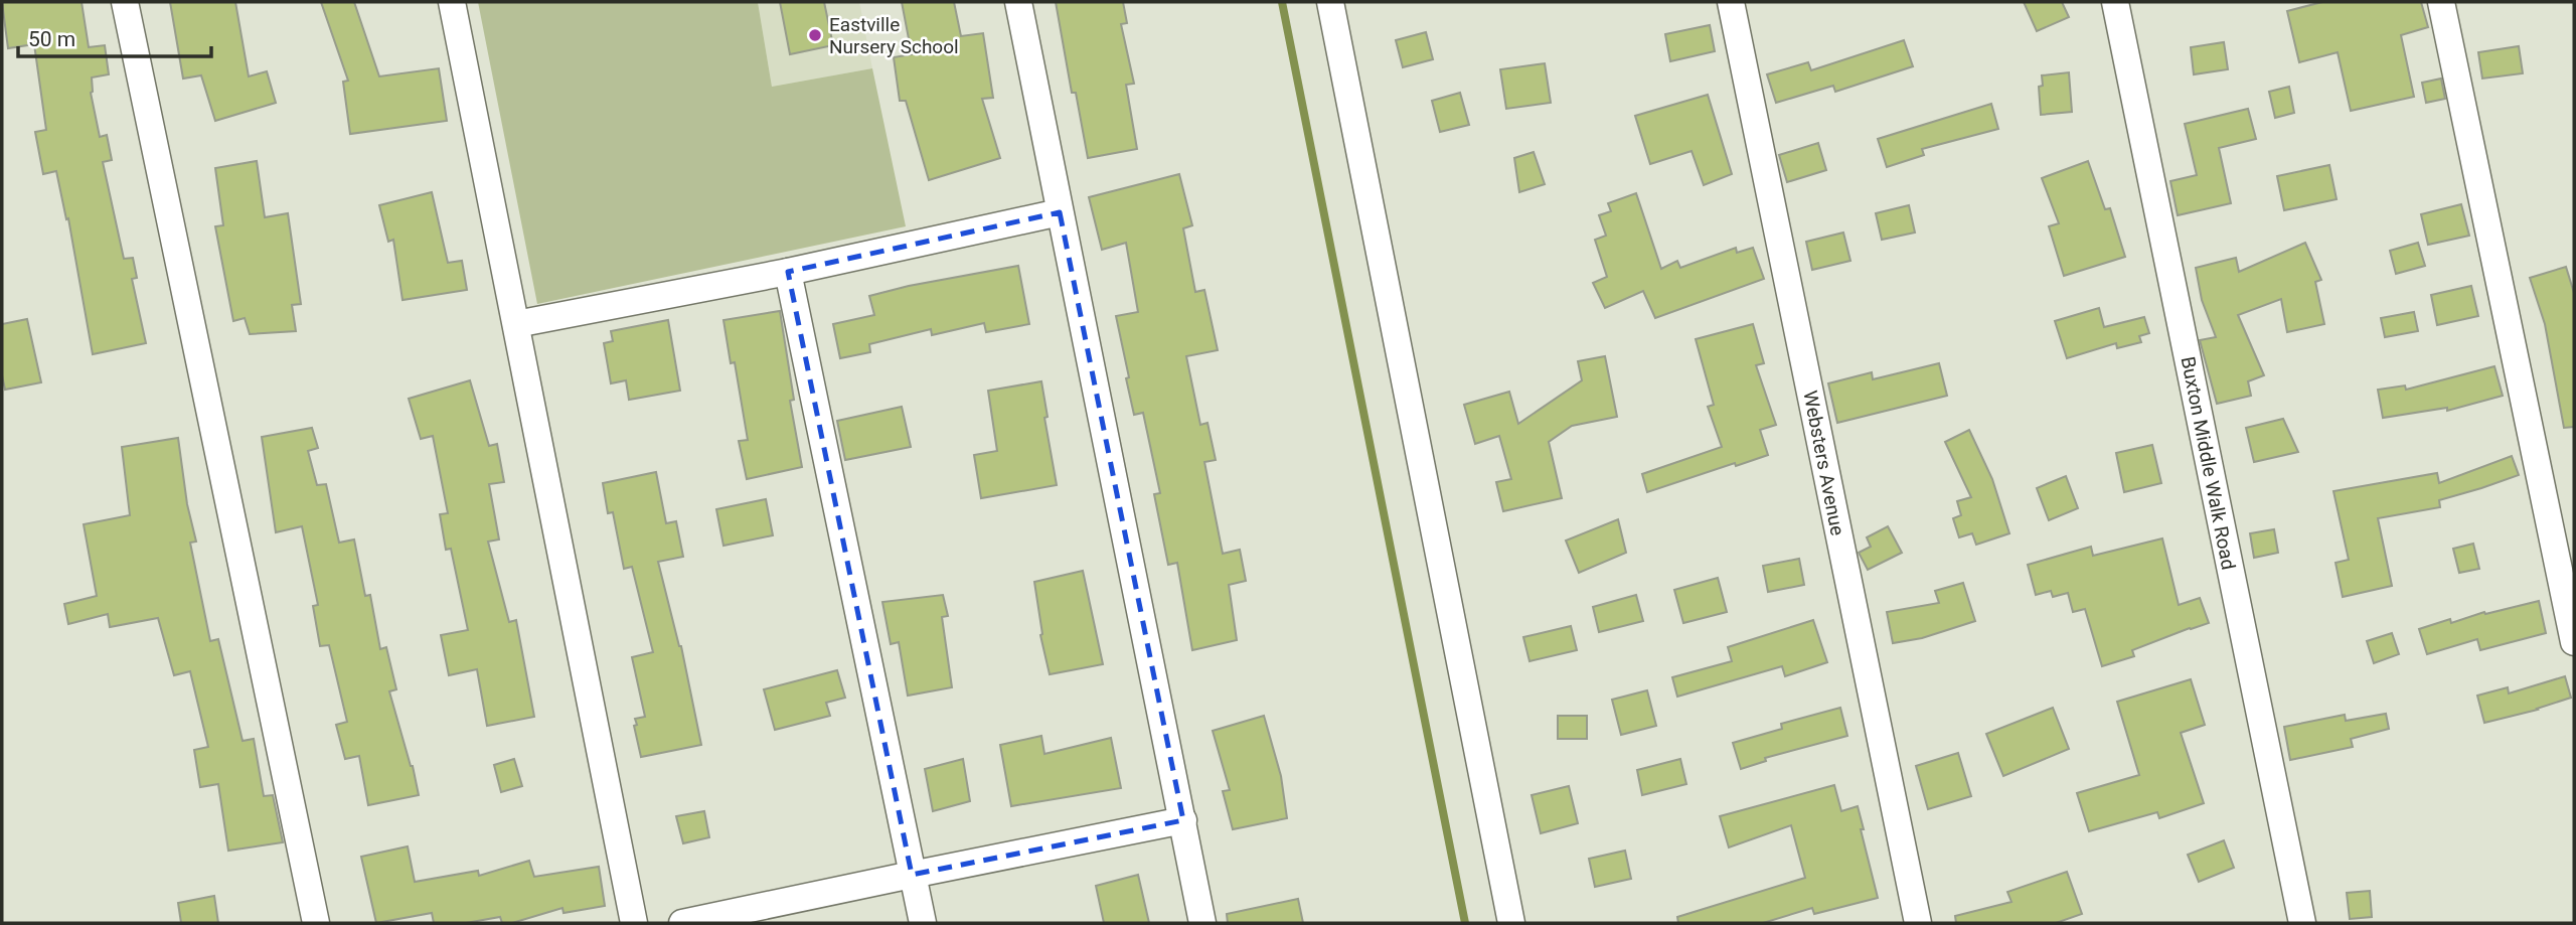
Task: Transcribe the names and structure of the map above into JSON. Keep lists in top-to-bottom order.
{
  "streets": {
    "street": ["Websters Avenue", "Buxton Middle Walk Road"]
  },
  "places": ["Eastville Nursery School"],
  "scale_bar": "50 m"
}
